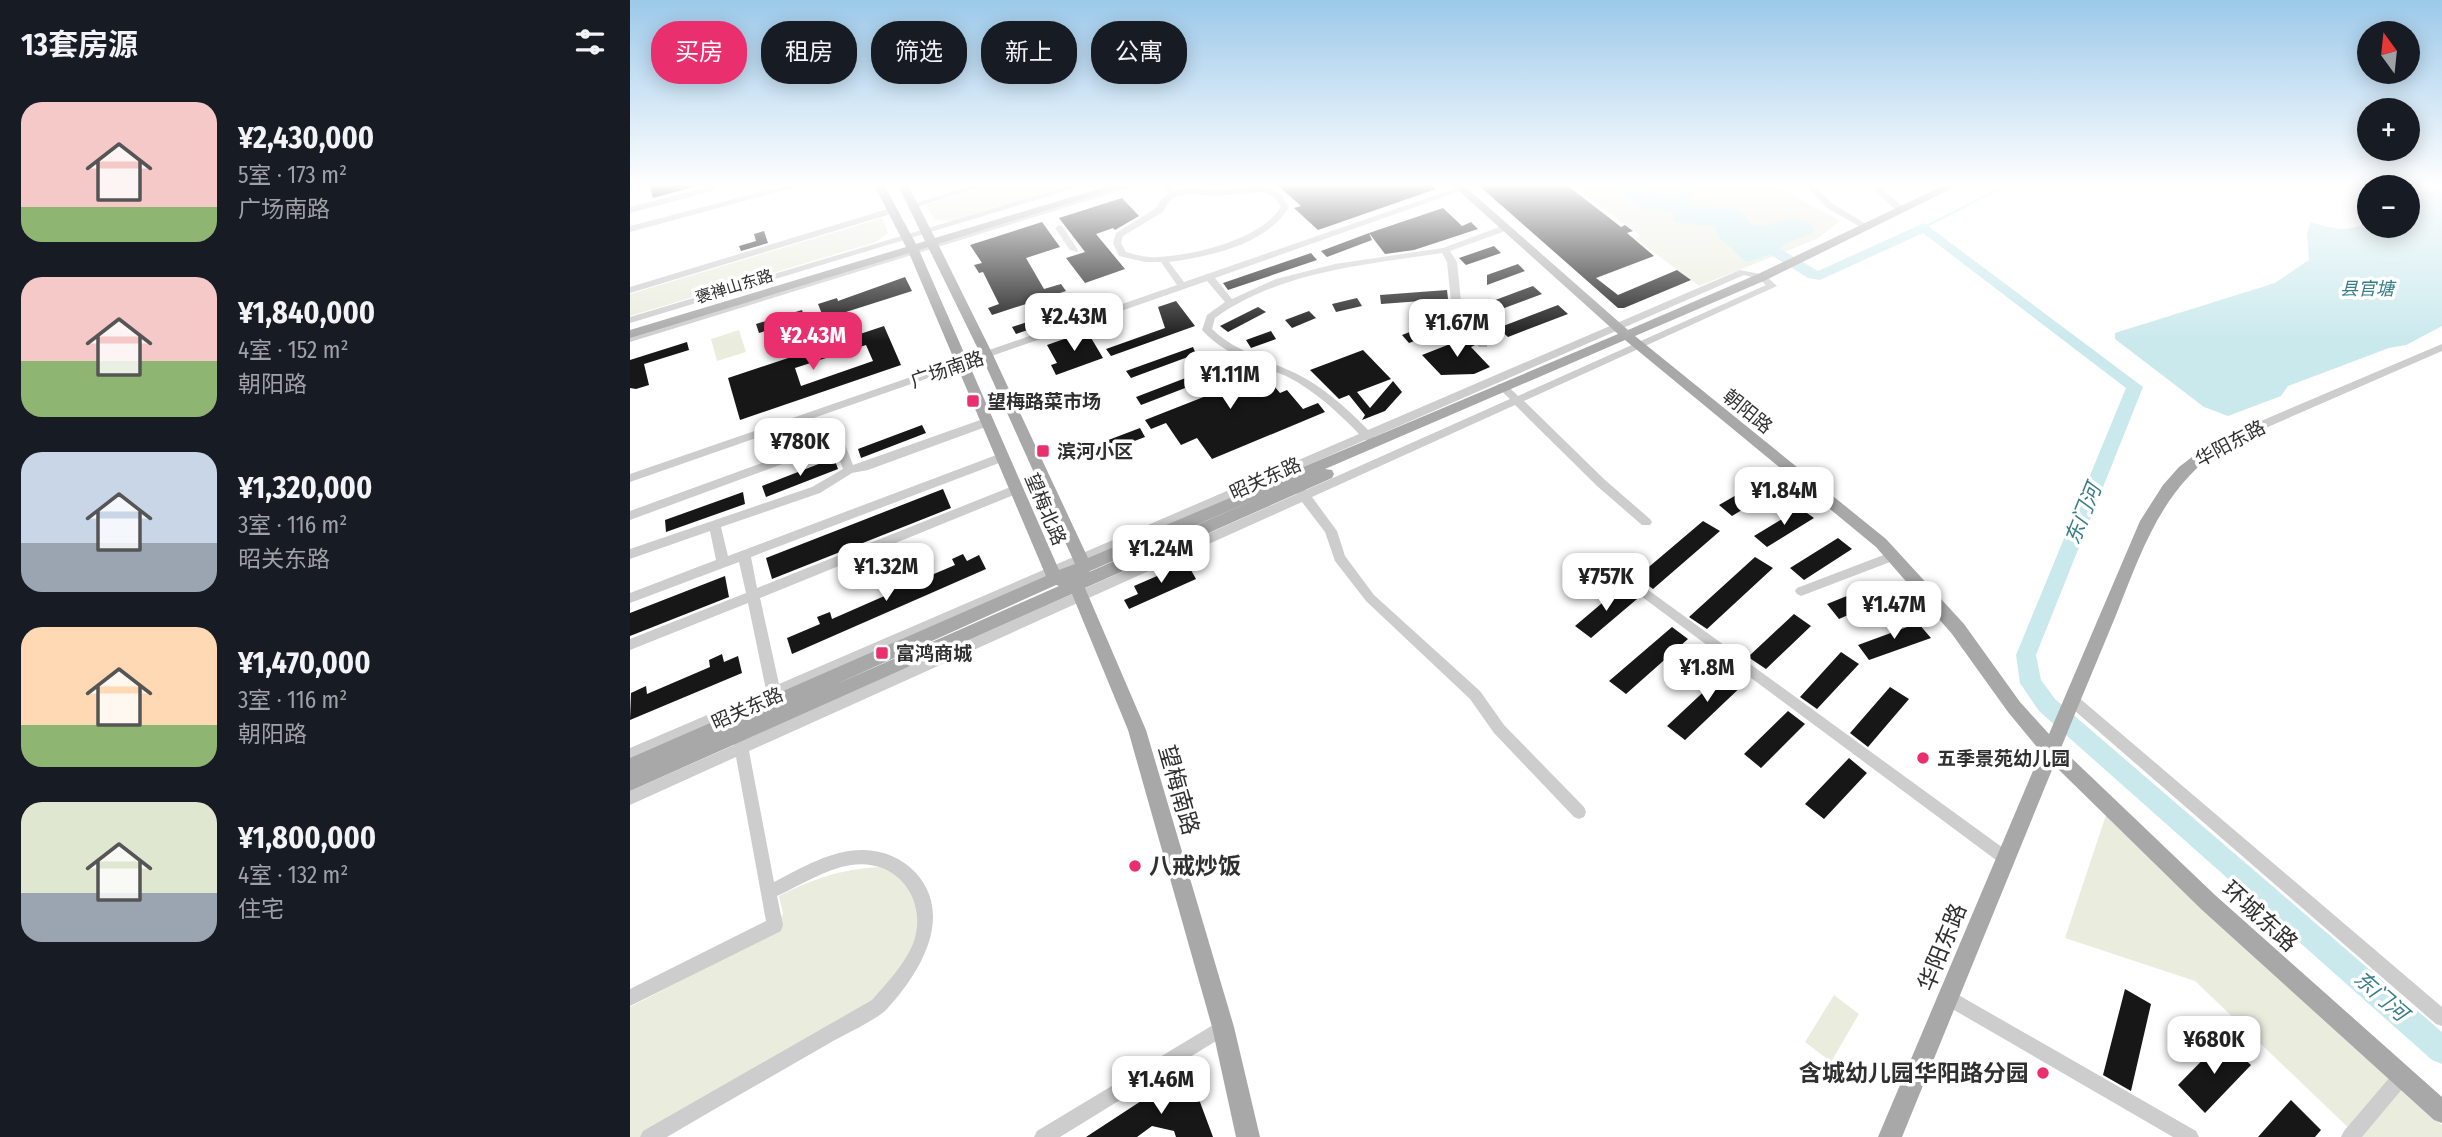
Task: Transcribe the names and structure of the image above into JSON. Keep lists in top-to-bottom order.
{
  "streets": {
    "main road": [
      "褒禅山东路",
      "朝阳路",
      "华阳东路",
      "昭关东路",
      "望梅北路",
      "望梅南路",
      "环城东路"
    ],
    "street": ["广场南路"]
  },
  "crossings": [
    ["褒禅山东路", "望梅北路"],
    ["广场南路", "望梅北路"],
    ["朝阳路", "华阳东路"],
    ["朝阳路", "昭关东路"],
    ["朝阳路", "环城东路"],
    ["华阳东路", "环城东路"],
    ["昭关东路", "望梅北路"],
    ["昭关东路", "望梅南路"],
    ["望梅北路", "望梅南路"]
  ],
  "water": ["县官塘", "东门河"],
  "places": {
    "transit": ["望梅路菜市场", "滨河小区", "富鸿商城"],
    "other": ["五季景苑幼儿园", "八戒炒饭", "含城幼儿园华阳路分园"]
  },
  "north": "top",
  "page": {
    "heading": "13套房源",
    "map_buttons": ["+", "−"],
    "chip": [
      "买房",
      "租房",
      "筛选",
      "新上",
      "公寓"
    ],
    "list": [
      {
        "name": "¥2,430,000",
        "note": "5室 · 173 m² · 广场南路"
      },
      {
        "name": "¥1,840,000",
        "note": "4室 · 152 m² · 朝阳路"
      },
      {
        "name": "¥1,320,000",
        "note": "3室 · 116 m² · 昭关东路"
      },
      {
        "name": "¥1,470,000",
        "note": "3室 · 116 m² · 朝阳路"
      },
      {
        "name": "¥1,800,000",
        "note": "4室 · 132 m² · 住宅"
      }
    ],
    "price": [
      "¥2.43M",
      "¥1.67M",
      "¥2.43M",
      "¥1.11M",
      "¥780K",
      "¥1.84M",
      "¥1.24M",
      "¥1.32M",
      "¥757K",
      "¥1.47M",
      "¥1.8M",
      "¥680K",
      "¥1.46M"
    ]
  }
}
